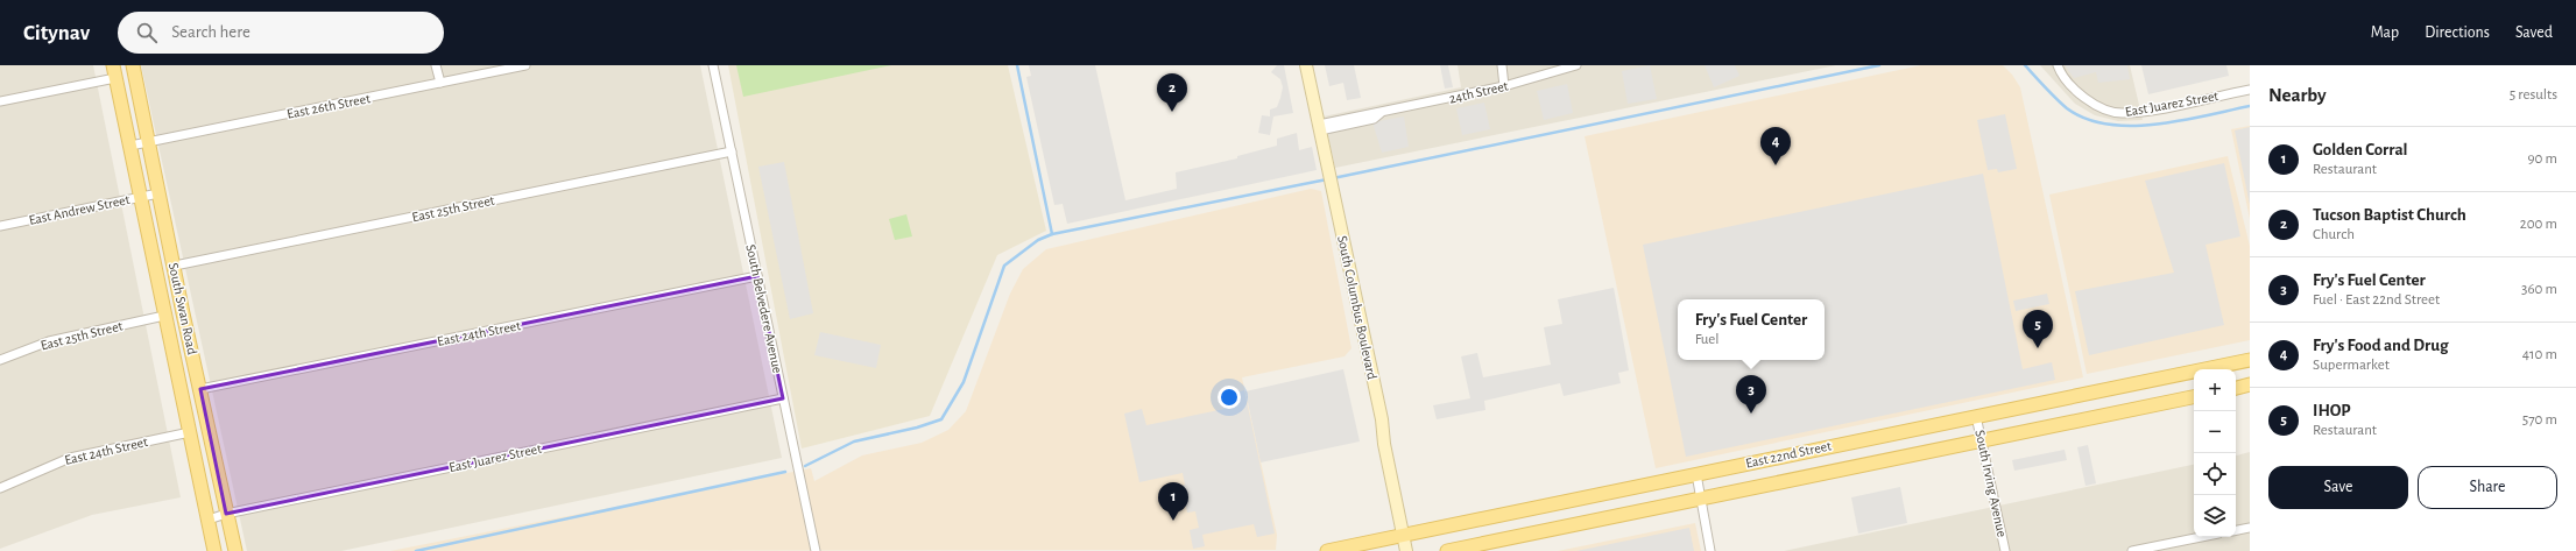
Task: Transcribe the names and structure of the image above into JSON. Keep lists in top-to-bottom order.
{
  "streets": {
    "main road": ["South Swan Road", "East 22nd Street"],
    "street": [
      "24th Street",
      "East Juarez Street",
      "East 26th Street",
      "East 25th Street",
      "East Andrew Street",
      "South Columbus Boulevard",
      "South Belvedere Avenue",
      "East 24th Street",
      "South Irving Avenue"
    ]
  },
  "crossings": [
    ["24th Street", "South Columbus Boulevard"],
    ["East Juarez Street", "South Swan Road"],
    ["East Juarez Street", "South Belvedere Avenue"],
    ["East 26th Street", "South Swan Road"],
    ["East 25th Street", "South Swan Road"],
    ["East 25th Street", "South Belvedere Avenue"],
    ["East Andrew Street", "South Swan Road"],
    ["South Columbus Boulevard", "East 22nd Street"],
    ["South Swan Road", "East 24th Street"],
    ["South Belvedere Avenue", "East 24th Street"],
    ["East 22nd Street", "South Irving Avenue"]
  ],
  "page": {
    "header": "Citynav",
    "search": "Search here",
    "nav": ["Map", "Directions", "Saved"],
    "heading": ["Nearby", "5 results"],
    "pins": [
      "2",
      "4",
      "5",
      "3",
      "1"
    ],
    "list": [
      {
        "mark": "1",
        "name": "Golden Corral",
        "note": "Restaurant",
        "value": "90 m"
      },
      {
        "mark": "2",
        "name": "Tucson Baptist Church",
        "note": "Church",
        "value": "200 m"
      },
      {
        "mark": "3",
        "name": "Fry's Fuel Center",
        "note": "Fuel · East 22nd Street",
        "value": "360 m"
      },
      {
        "mark": "4",
        "name": "Fry's Food and Drug",
        "note": "Supermarket",
        "value": "410 m"
      },
      {
        "mark": "5",
        "name": "IHOP",
        "note": "Restaurant",
        "value": "570 m"
      }
    ],
    "popup": ["Fry's Fuel Center", "Fuel"],
    "map_buttons": ["+", "−"],
    "buttons": ["Save", "Share"]
  }
}
